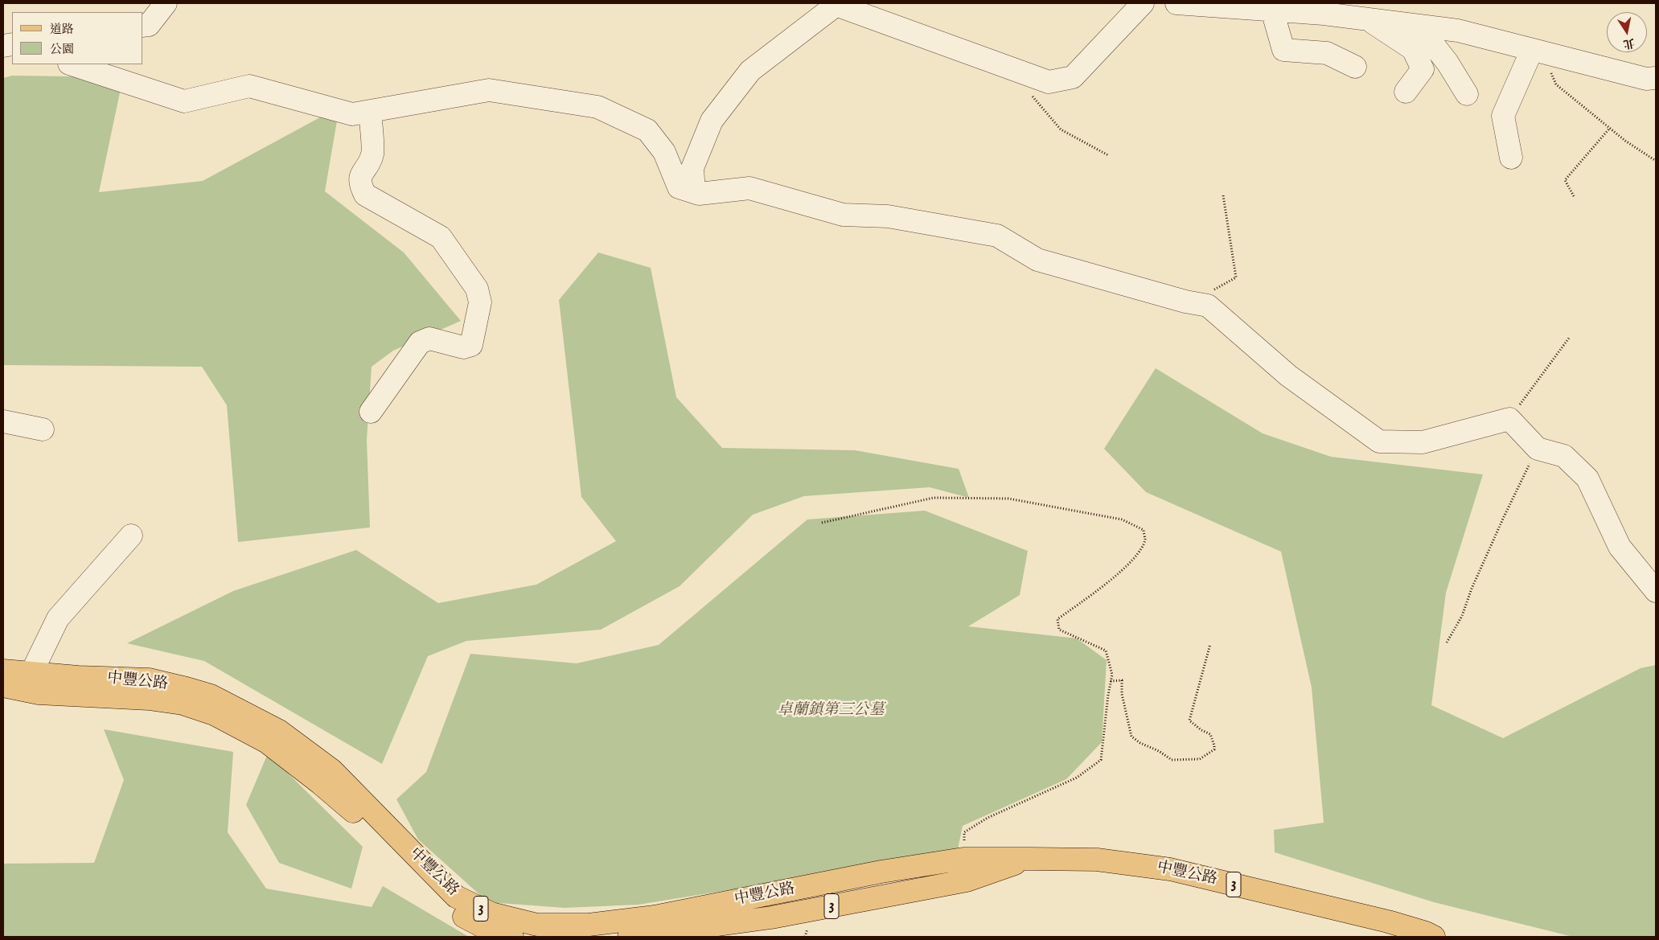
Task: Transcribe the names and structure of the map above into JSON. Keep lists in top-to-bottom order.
{
  "streets": {
    "main road": ["中豐公路", "3"]
  },
  "parks": ["卓蘭鎮第三公墓"],
  "legend": ["道路", "公園"],
  "north": "bottom"
}
